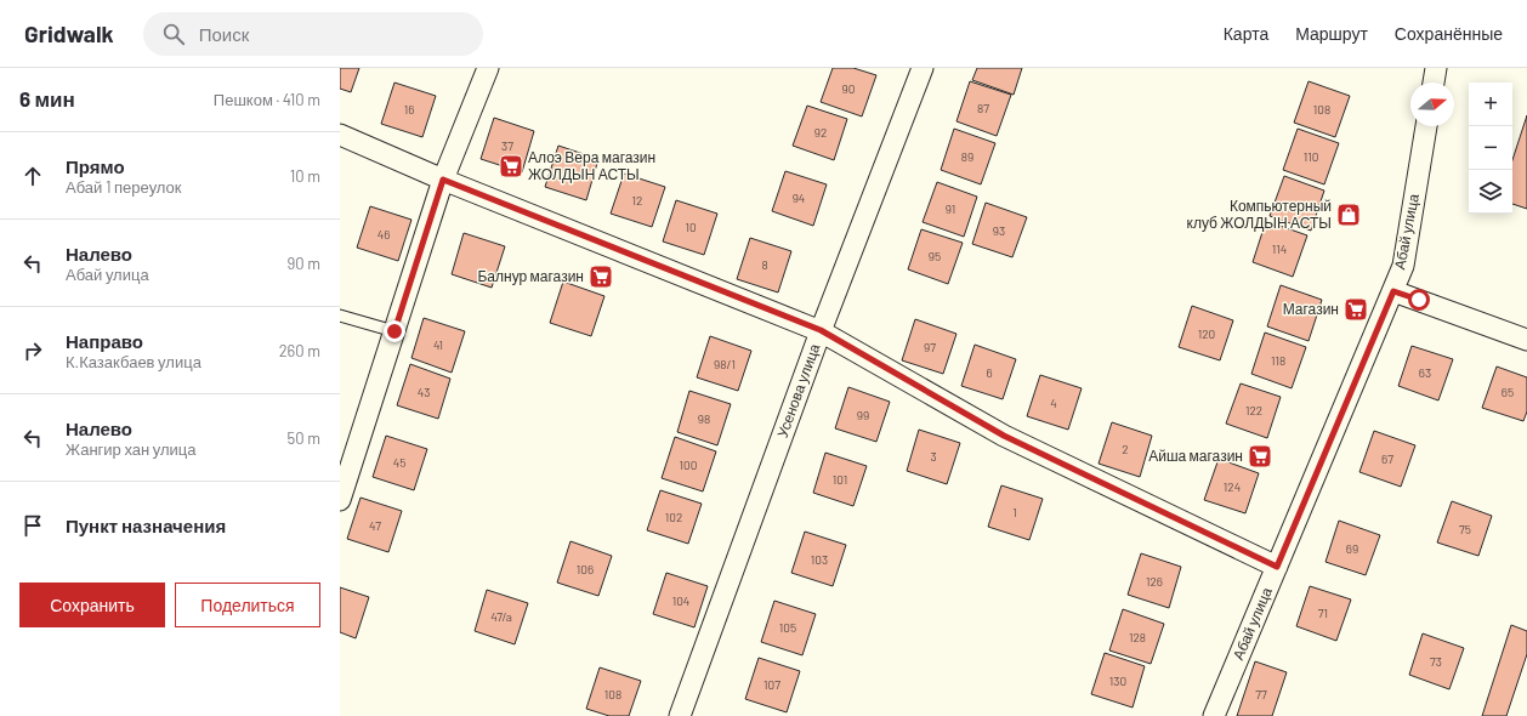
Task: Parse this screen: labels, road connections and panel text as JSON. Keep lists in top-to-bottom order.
{
  "streets": {
    "street": ["Абай улица", "Усенова улица"]
  },
  "places": {
    "supermarket": [
      "Алоэ Вера магазин ЖОЛДЫН АСТЫ",
      "Балнур магазин",
      "Магазин",
      "Айша магазин"
    ],
    "shop": ["Компьютерный клуб ЖОЛДЫН АСТЫ"]
  },
  "house_numbers": [
    "90",
    "87",
    "16",
    "108",
    "92",
    "37",
    "89",
    "110",
    "94",
    "12",
    "91",
    "10",
    "93",
    "46",
    "114",
    "95",
    "8",
    "120",
    "41",
    "97",
    "118",
    "98/1",
    "6",
    "63",
    "43",
    "65",
    "4",
    "122",
    "99",
    "98",
    "2",
    "3",
    "67",
    "45",
    "100",
    "101",
    "124",
    "1",
    "102",
    "47",
    "75",
    "69",
    "103",
    "106",
    "126",
    "104",
    "71",
    "47/a",
    "105",
    "128",
    "73",
    "130",
    "107",
    "108",
    "77"
  ],
  "north": "right",
  "page": {
    "header": "Gridwalk",
    "search": "Поиск",
    "nav": ["Карта", "Маршрут", "Сохранённые"],
    "heading": ["6 мин", "Пешком · 410 m"],
    "map_buttons": ["+", "−"],
    "list": [
      ["Прямо", "Абай 1 переулок", "10 m"],
      ["Налево", "Абай улица", "90 m"],
      ["Направо", "К.Казакбаев улица", "260 m"],
      ["Налево", "Жангир хан улица", "50 m"],
      "Пункт назначения"
    ],
    "buttons": ["Сохранить", "Поделиться"]
  }
}
